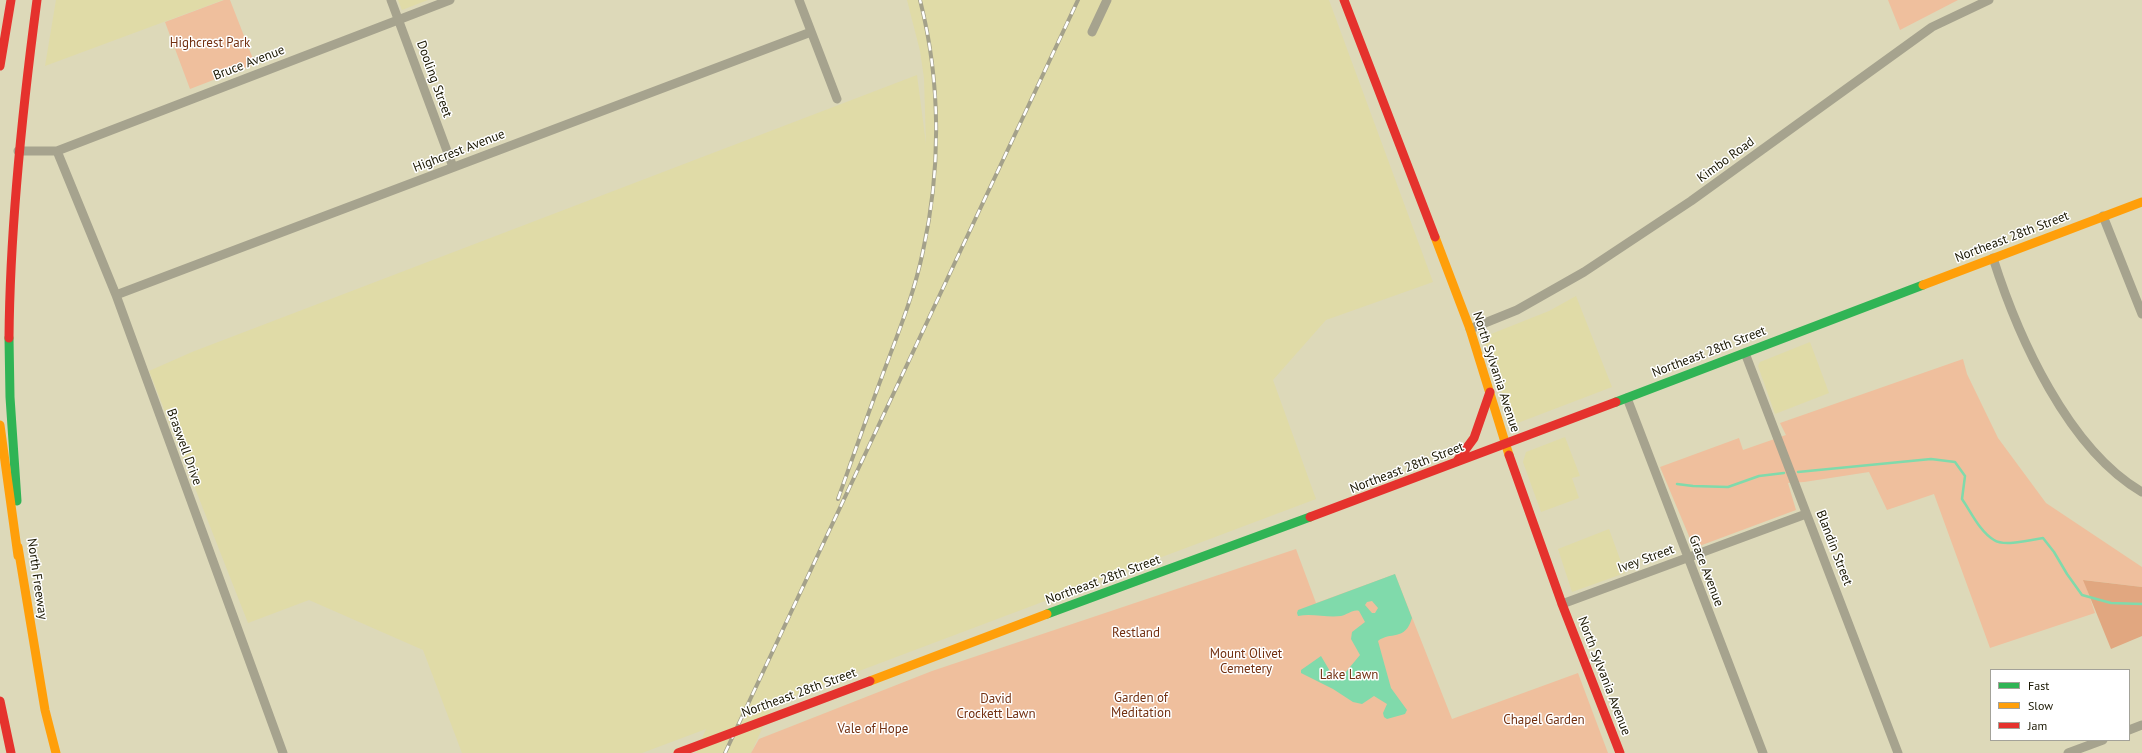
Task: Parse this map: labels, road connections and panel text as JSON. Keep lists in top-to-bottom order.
{
  "streets": {
    "main road": ["Northeast 28th Street", "North Sylvania Avenue", "North Freeway"],
    "street": [
      "Bruce Avenue",
      "Dooling Street",
      "Highcrest Avenue",
      "Kimbo Road",
      "Braswell Drive",
      "Blandin Street",
      "Ivey Street",
      "Grace Avenue"
    ]
  },
  "crossings": [
    ["Bruce Avenue", "Dooling Street"],
    ["Bruce Avenue", "Braswell Drive"],
    ["Dooling Street", "Highcrest Avenue"],
    ["Highcrest Avenue", "Braswell Drive"],
    ["Kimbo Road", "North Sylvania Avenue"],
    ["Northeast 28th Street", "North Sylvania Avenue"],
    ["Northeast 28th Street", "Blandin Street"],
    ["Northeast 28th Street", "Grace Avenue"],
    ["North Sylvania Avenue", "Ivey Street"],
    ["Blandin Street", "Ivey Street"],
    ["Ivey Street", "Grace Avenue"]
  ],
  "parks": [
    "Highcrest Park",
    "Restland",
    "Mount Olivet Cemetery",
    "Lake Lawn",
    "Garden of Meditation",
    "David Crockett Lawn",
    "Chapel Garden",
    "Vale of Hope"
  ],
  "legend": ["Fast", "Slow", "Jam"]
}
